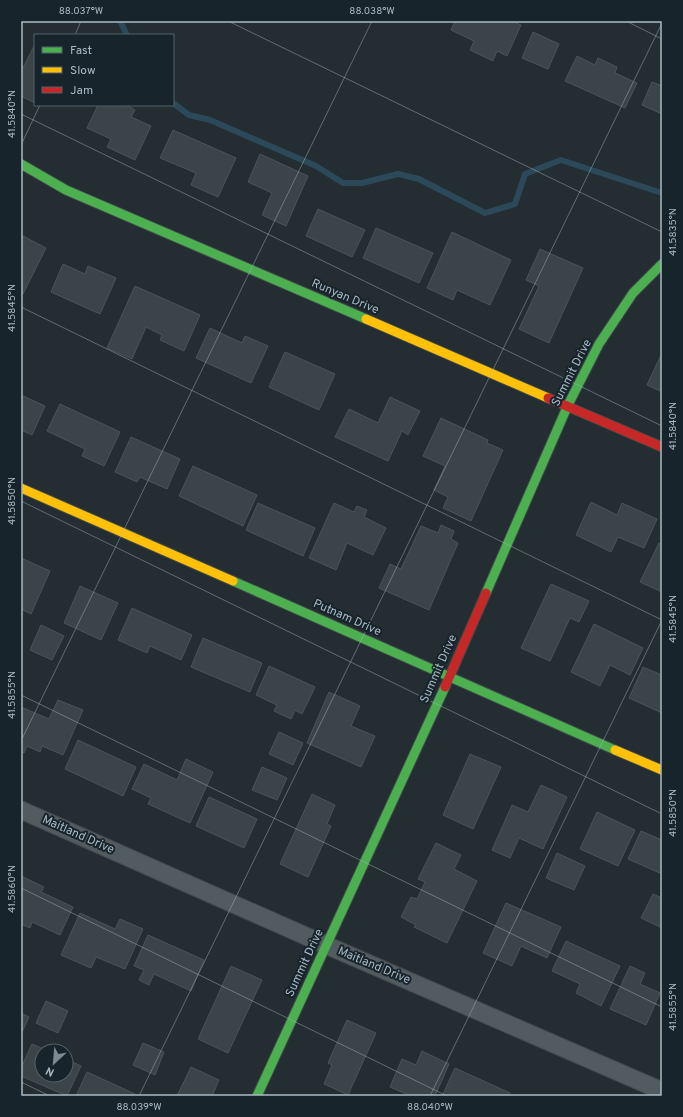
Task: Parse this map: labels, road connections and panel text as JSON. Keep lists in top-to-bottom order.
{
  "streets": {
    "street": [
      "Runyan Drive",
      "Summit Drive",
      "Putnam Drive",
      "Maitland Drive"
    ]
  },
  "crossings": [
    ["Runyan Drive", "Summit Drive"],
    ["Summit Drive", "Putnam Drive"],
    ["Summit Drive", "Maitland Drive"]
  ],
  "legend": ["Fast", "Slow", "Jam"],
  "north": "bottom left",
  "coordinates": [
    "88.037°W",
    "88.038°W",
    "41.5840°N",
    "41.5835°N",
    "41.5845°N",
    "41.5850°N",
    "41.5855°N",
    "41.5860°N",
    "88.039°W",
    "88.040°W"
  ]
}
